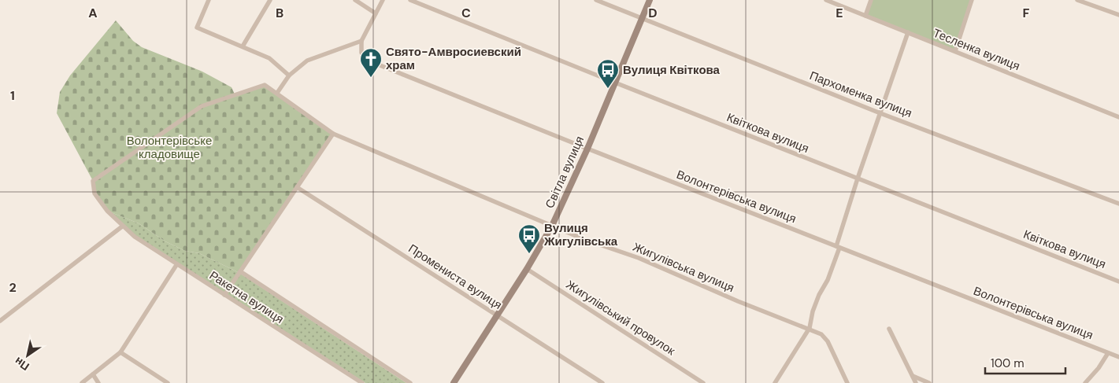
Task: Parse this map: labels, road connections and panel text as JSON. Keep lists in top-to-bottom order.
{
  "streets": {
    "street": [
      "Тесленка вулиця",
      "Пархоменка вулиця",
      "Квіткова вулиця",
      "Світла вулиця",
      "Волонтерівська вулиця",
      "Жигулівська вулиця",
      "Промениста вулиця",
      "Ракетна вулиця",
      "Жигулівський провулок"
    ]
  },
  "crossings": [
    ["Пархоменка вулиця", "Світла вулиця"],
    ["Квіткова вулиця", "Світла вулиця"],
    ["Світла вулиця", "Волонтерівська вулиця"],
    ["Світла вулиця", "Жигулівська вулиця"],
    ["Світла вулиця", "Промениста вулиця"],
    ["Світла вулиця", "Жигулівський провулок"],
    ["Жигулівська вулиця", "Ракетна вулиця"]
  ],
  "parks": ["Волонтерівське кладовище"],
  "places": {
    "church": ["Свято-Амвросиевский храм"],
    "bus stop": ["Вулиця Квіткова", "Вулиця Жигулівська"]
  },
  "scale_bar": "100 m",
  "north": "bottom left",
  "grid": {
    "columns": [
      "A",
      "B",
      "C",
      "D",
      "E",
      "F"
    ],
    "rows": ["1", "2"]
  }
}
